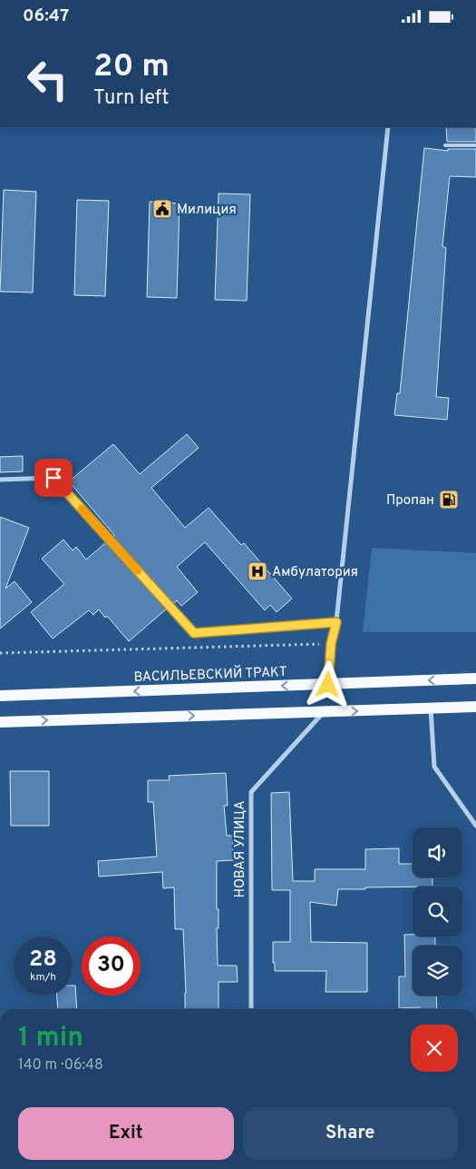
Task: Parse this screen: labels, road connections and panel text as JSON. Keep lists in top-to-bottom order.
{
  "streets": {
    "main road": ["ВАСИЛЬЕВСКИЙ ТРАКТ"],
    "street": ["НОВАЯ УЛИЦА"]
  },
  "places": {
    "public building": ["Милиция"],
    "fuel station": ["Пропан"],
    "hospital": ["Амбулатория"]
  },
  "page": {
    "status": "06:47",
    "turn": ["20 m", "Turn left"],
    "speed": "28 km/h",
    "limit": "30",
    "heading": ["1 min", "140 m · 06:48"],
    "buttons": ["Exit", "Share"]
  }
}
